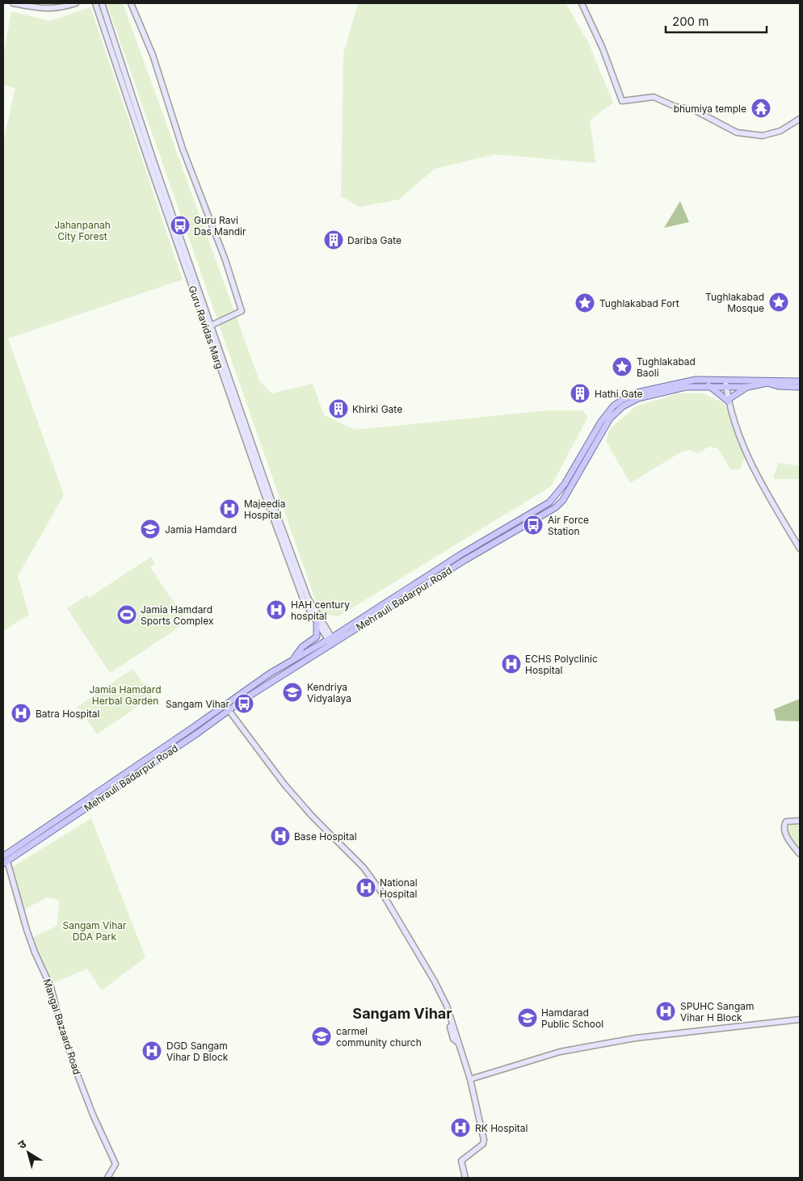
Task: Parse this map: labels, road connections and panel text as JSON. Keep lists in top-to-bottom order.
{
  "streets": {
    "main road": ["Mehrauli Badarpur Road"],
    "street": ["Guru Ravidas Marg", "Mangal Bazaard Road"]
  },
  "crossings": [
    ["Guru Ravidas Marg", "Mehrauli Badarpur Road"],
    ["Mehrauli Badarpur Road", "Mangal Bazaard Road"]
  ],
  "districts": ["Sangam Vihar"],
  "parks": ["Jahanpanah City Forest", "Jamia Hamdard Herbal Garden", "Sangam Vihar DDA Park"],
  "places": {
    "temple": ["bhumiya temple"],
    "bus stop": ["Guru Ravi Das Mandir", "Air Force Station", "Sangam Vihar"],
    "building": ["Dariba Gate", "Hathi Gate", "Khirki Gate"],
    "place": ["Tughlakabad Mosque", "Tughlakabad Fort", "Tughlakabad Baoli"],
    "hospital": [
      "Majeedia Hospital",
      "HAH century hospital",
      "ECHS Polyclinic Hospital",
      "Batra Hospital",
      "Base Hospital",
      "National Hospital",
      "SPUHC Sangam Vihar H Block",
      "DGD Sangam Vihar D Block",
      "RK Hospital"
    ],
    "school or university": [
      "Jamia Hamdard",
      "Kendriya Vidyalaya",
      "Hamdarad Public School",
      "carmel community church"
    ],
    "sports": ["Jamia Hamdard Sports Complex"]
  },
  "scale_bar": "200 m",
  "north": "top left"
}
